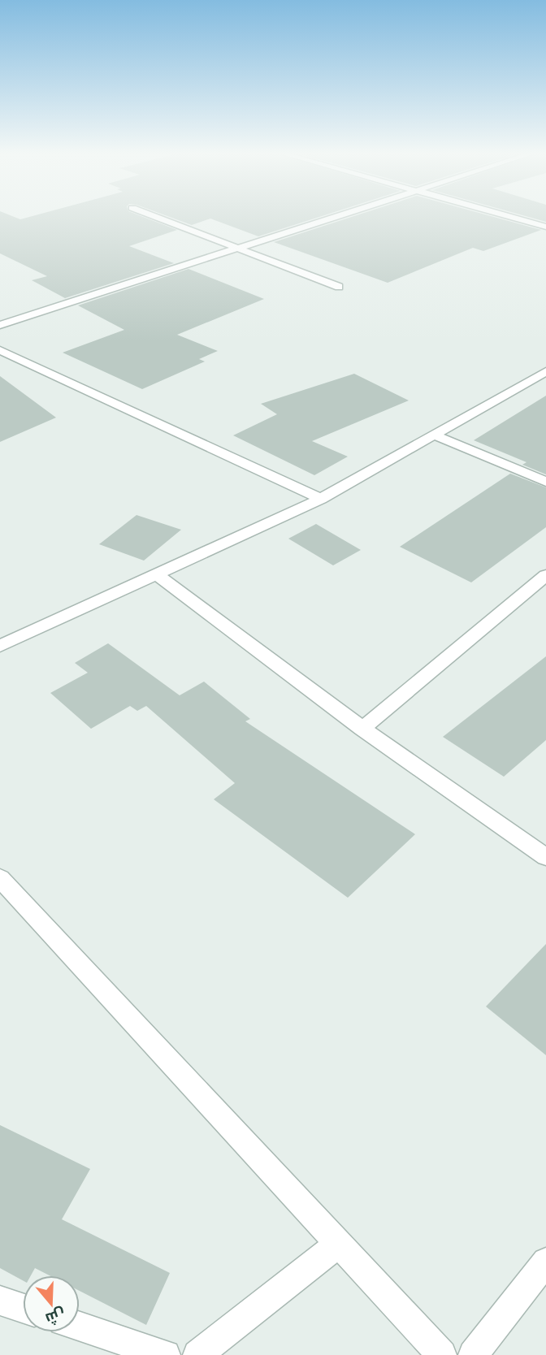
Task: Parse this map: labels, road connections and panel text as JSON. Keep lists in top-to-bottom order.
{
  "north": "bottom"
}
